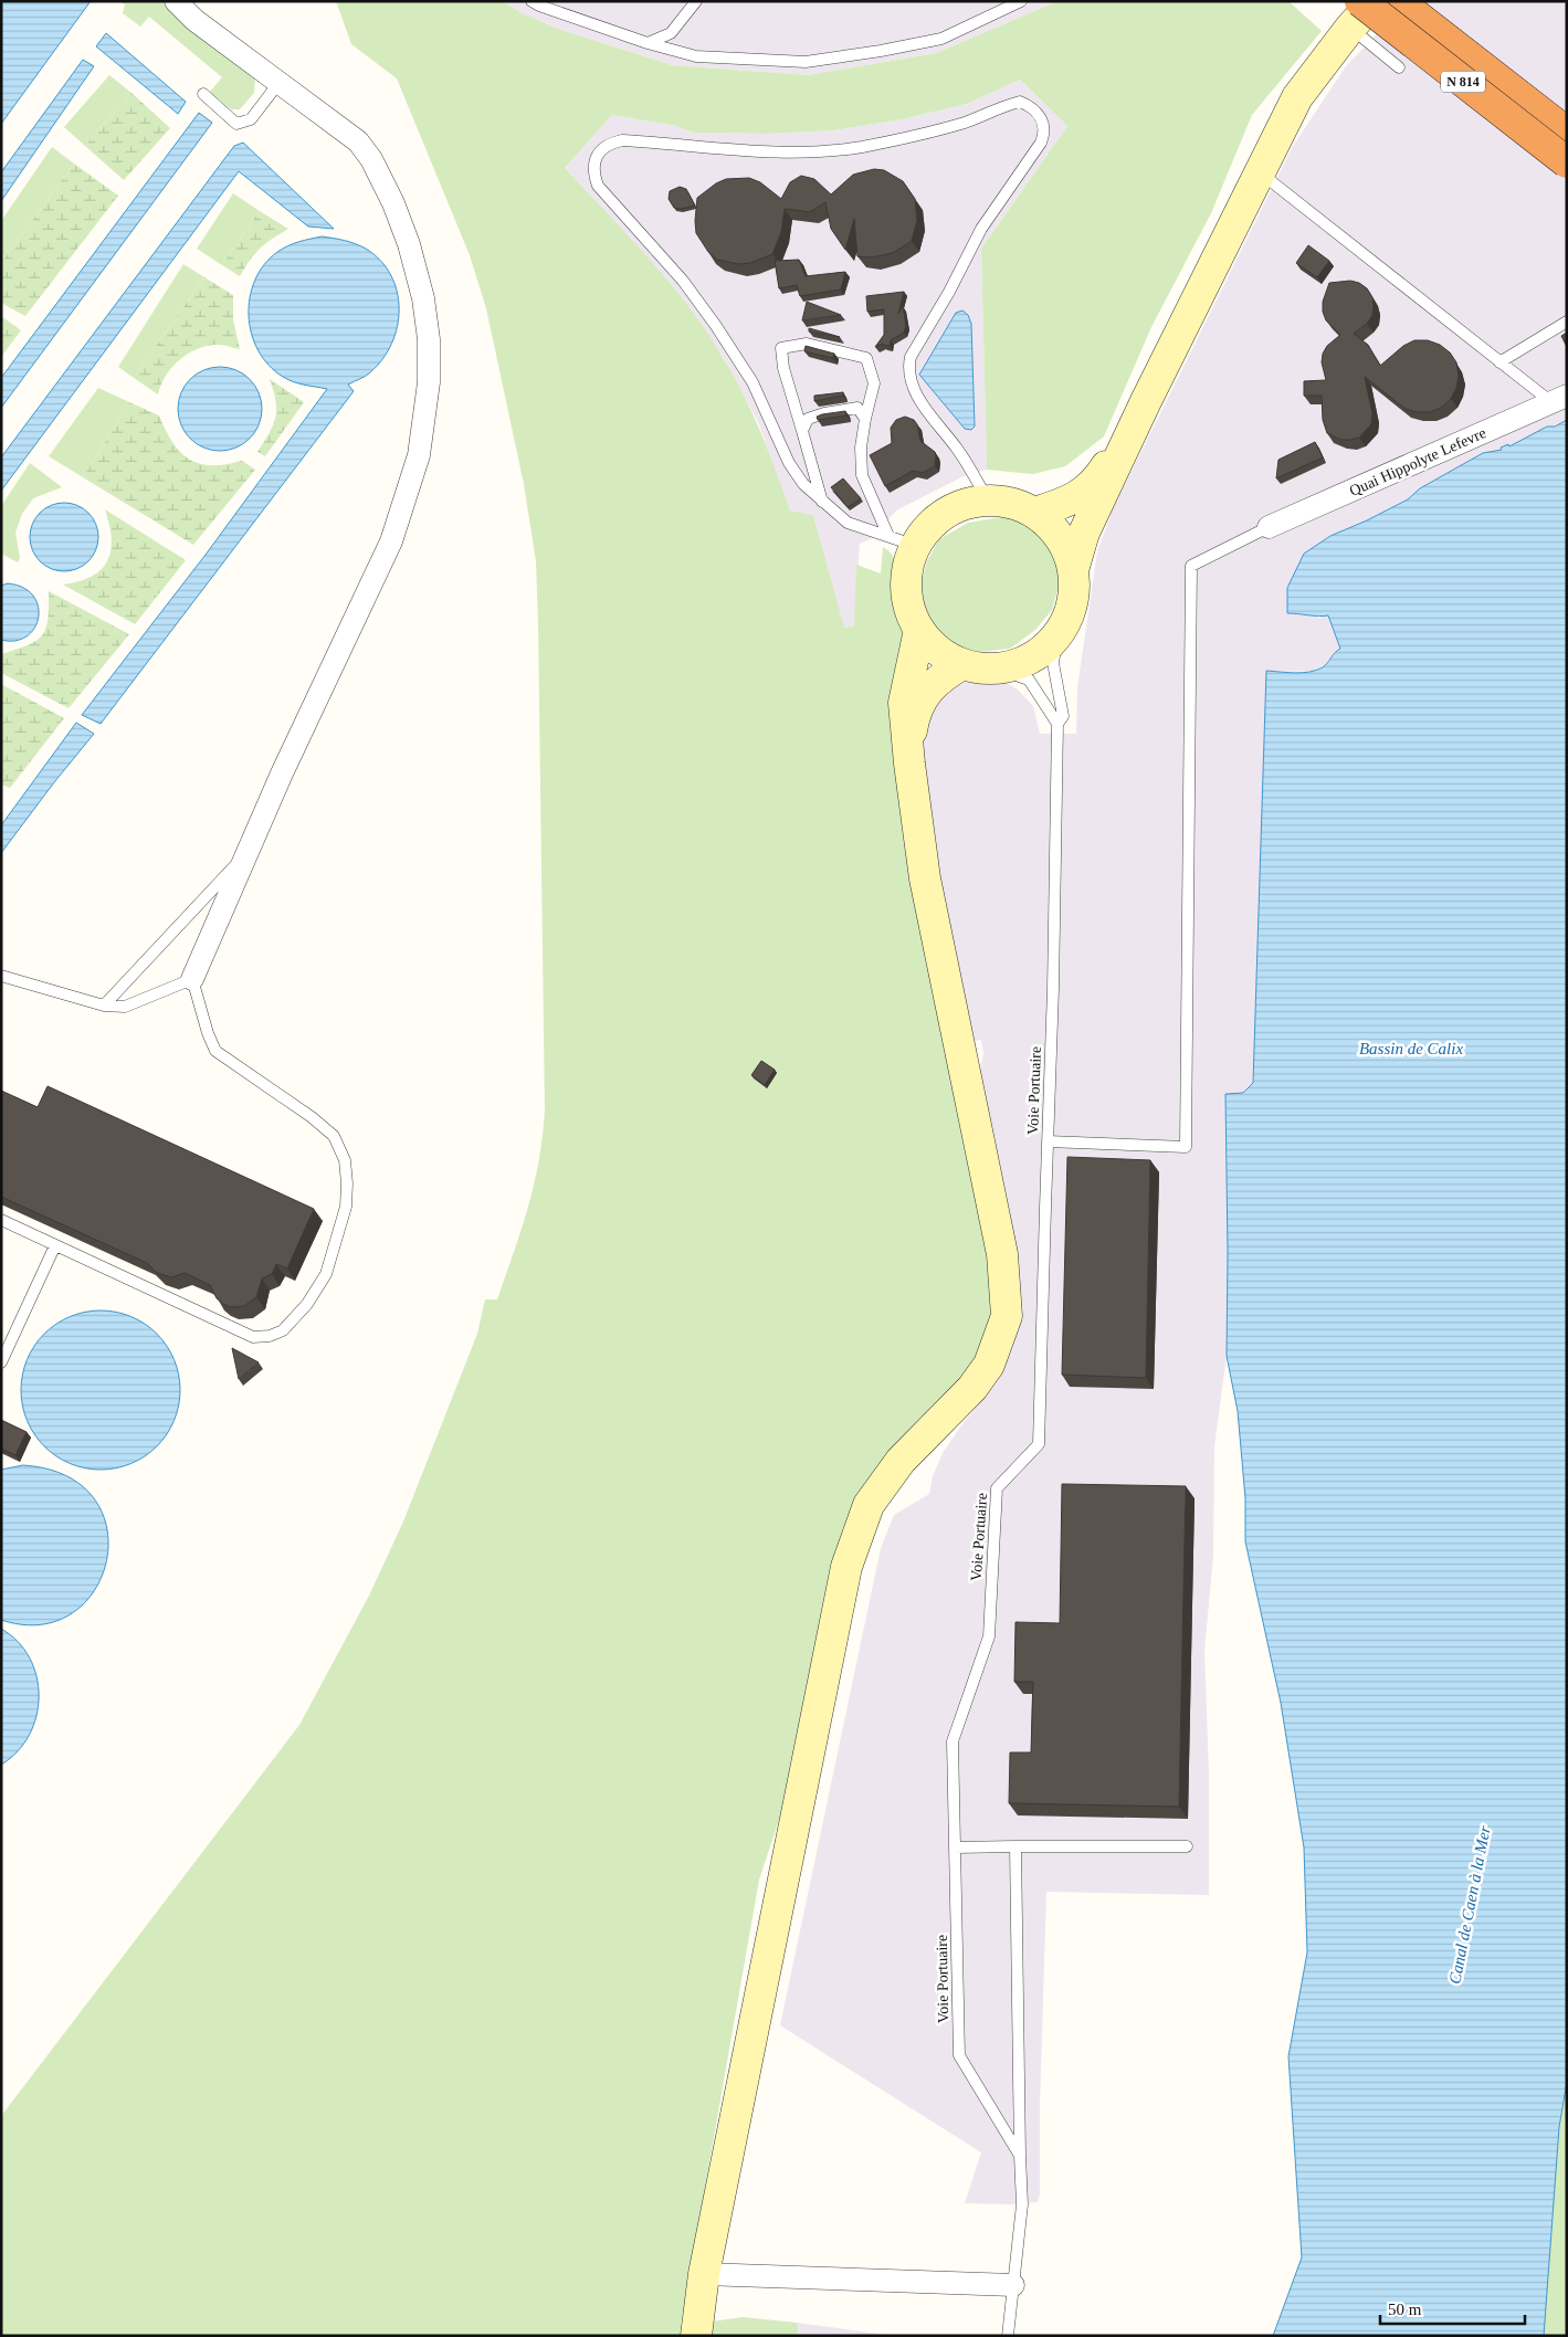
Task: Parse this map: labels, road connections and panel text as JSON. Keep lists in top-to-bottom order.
{
  "streets": {
    "highway": ["N 814"],
    "street": ["Quai Hippolyte Lefevre"],
    "lane": ["Voie Portuaire"]
  },
  "water": ["Bassin de Calix", "Canal de Caen à la Mer"],
  "scale_bar": "50 m"
}
